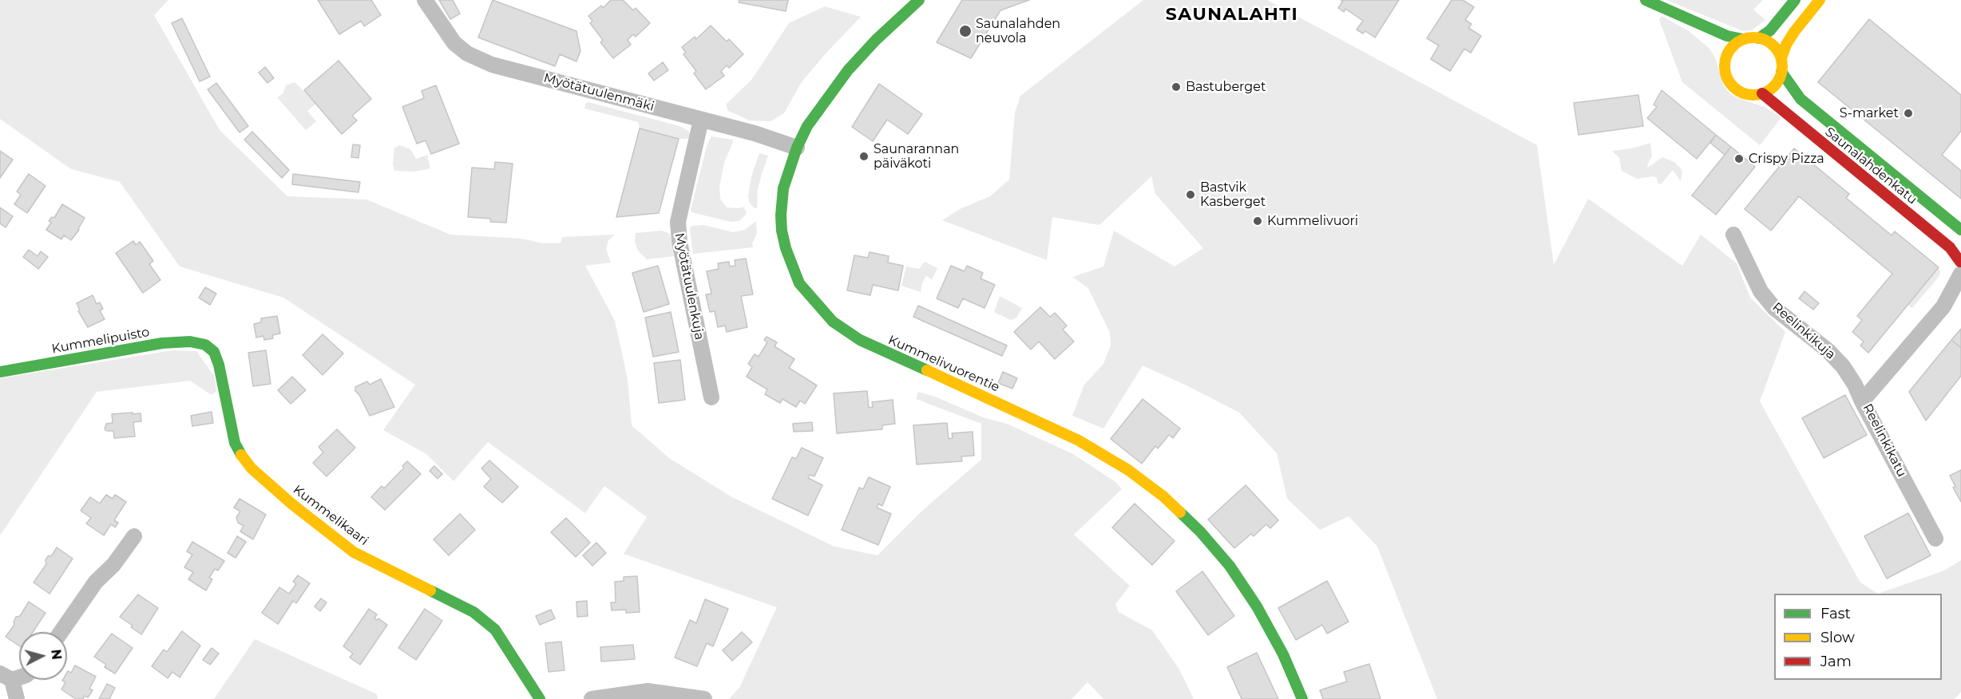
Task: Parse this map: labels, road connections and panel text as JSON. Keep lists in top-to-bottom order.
{
  "streets": {
    "street": [
      "Myötätuulenmäki",
      "Saunalahdenkatu",
      "Myötätuulenkuja",
      "Reelinkikuja",
      "Kummelipuisto",
      "Kummelivuorentie",
      "Reelinkikatu",
      "Kummelikaari"
    ]
  },
  "crossings": [
    ["Myötätuulenmäki", "Myötätuulenkuja"],
    ["Myötätuulenmäki", "Kummelivuorentie"],
    ["Saunalahdenkatu", "Reelinkikatu"],
    ["Reelinkikuja", "Reelinkikatu"],
    ["Kummelipuisto", "Kummelikaari"]
  ],
  "districts": ["SAUNALAHTI"],
  "places": [
    "Saunalahden neuvola",
    "Bastuberget",
    "S-market",
    "Saunarannan päiväkoti",
    "Crispy Pizza",
    "Bastvik Kasberget",
    "Kummelivuori"
  ],
  "legend": ["Fast", "Slow", "Jam"],
  "north": "right"
}
